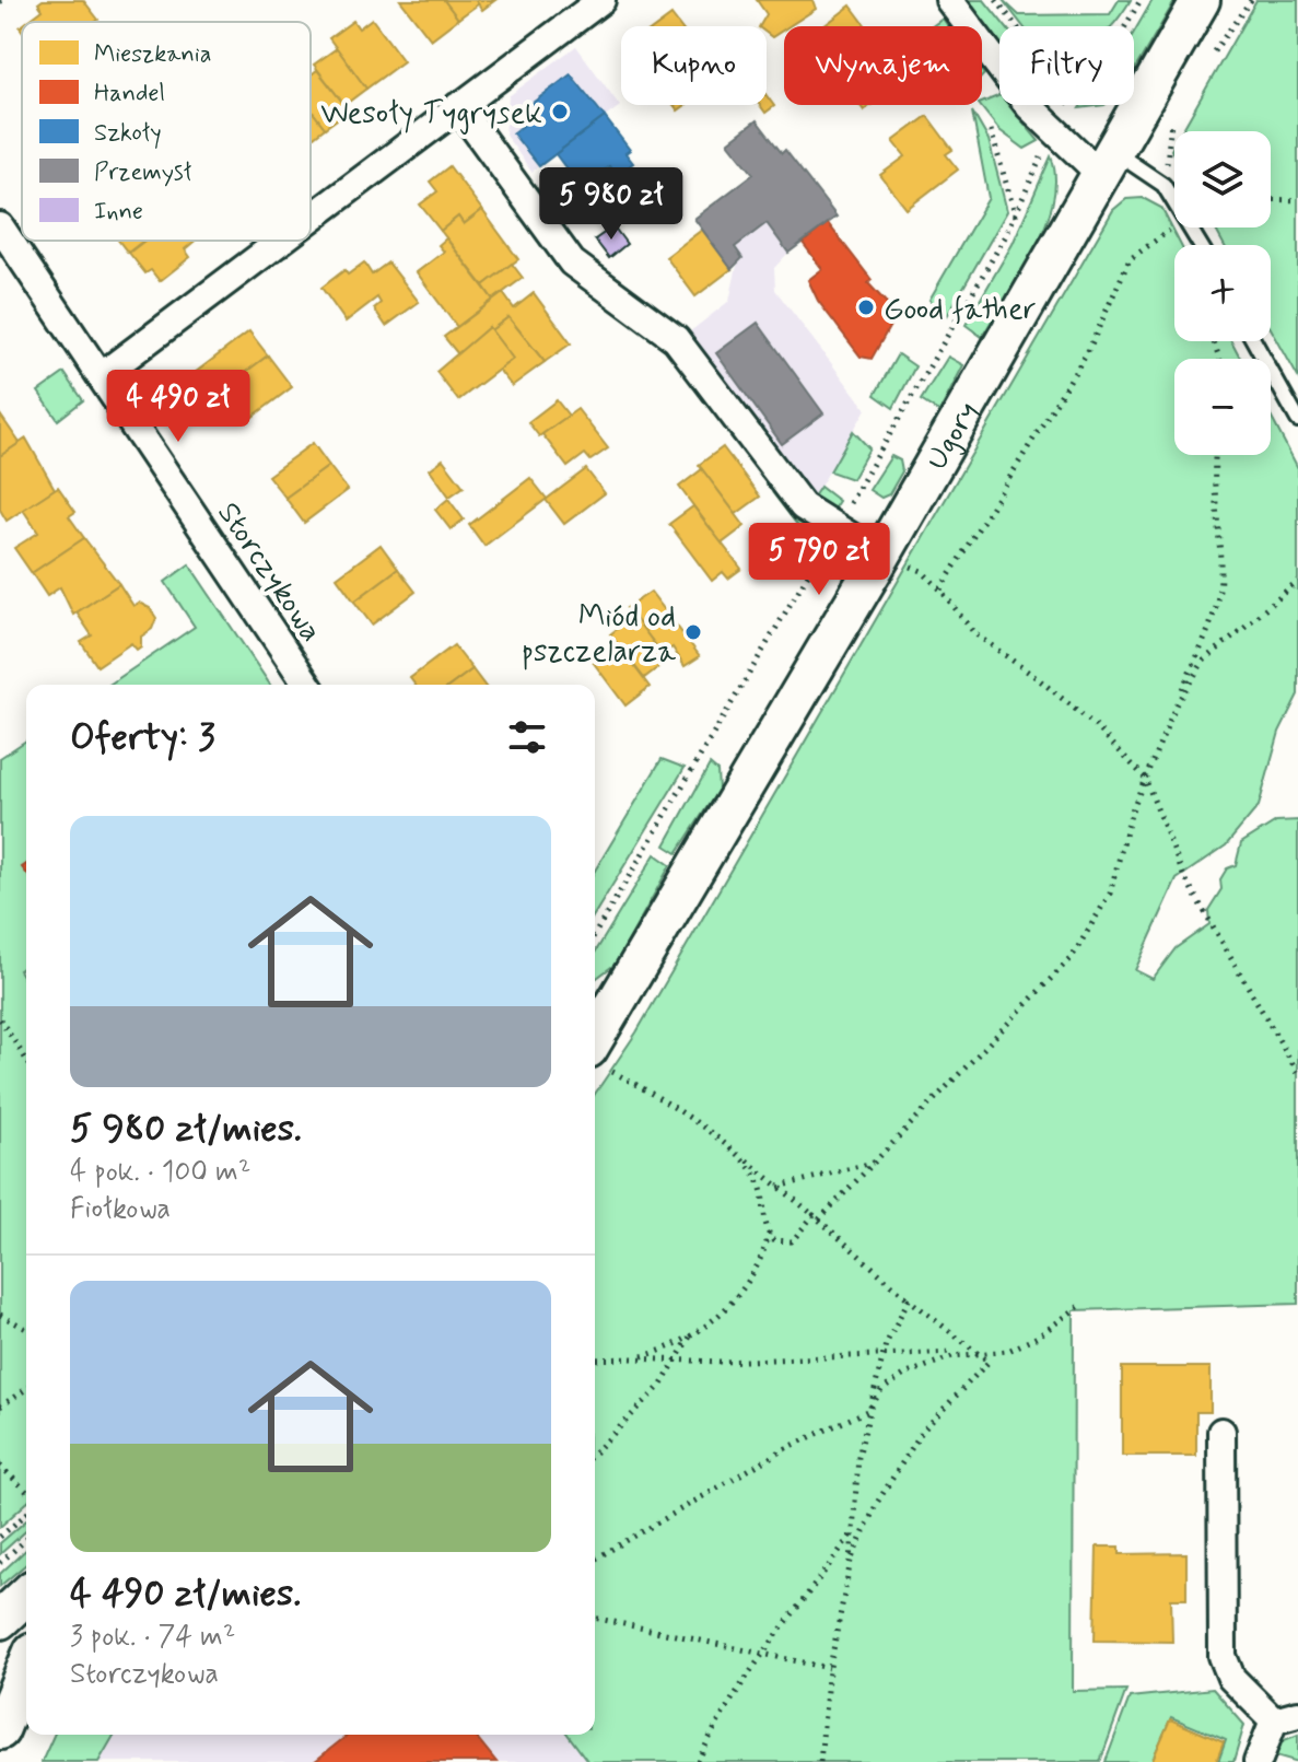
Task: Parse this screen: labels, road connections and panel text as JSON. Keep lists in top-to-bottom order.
{
  "streets": {
    "street": ["Ugory", "Storczykowa"]
  },
  "places": ["Wesoły Tygrysek", "Good father", "Miód od pszczelarza"],
  "legend": [
    "Mieszkania",
    "Handel",
    "Szkoły",
    "Przemysł",
    "Inne"
  ],
  "page": {
    "chip": ["Kupno", "Wynajem", "Filtry"],
    "map_buttons": ["+", "−"],
    "price": ["5 980 zł", "4 490 zł", "5 790 zł"],
    "heading": "Oferty: 3",
    "list": [
      {
        "name": "5 980 zł/mies.",
        "note": "4 pok. · 100 m² · Fiołkowa"
      },
      {
        "name": "4 490 zł/mies.",
        "note": "3 pok. · 74 m² · Storczykowa"
      }
    ]
  }
}
